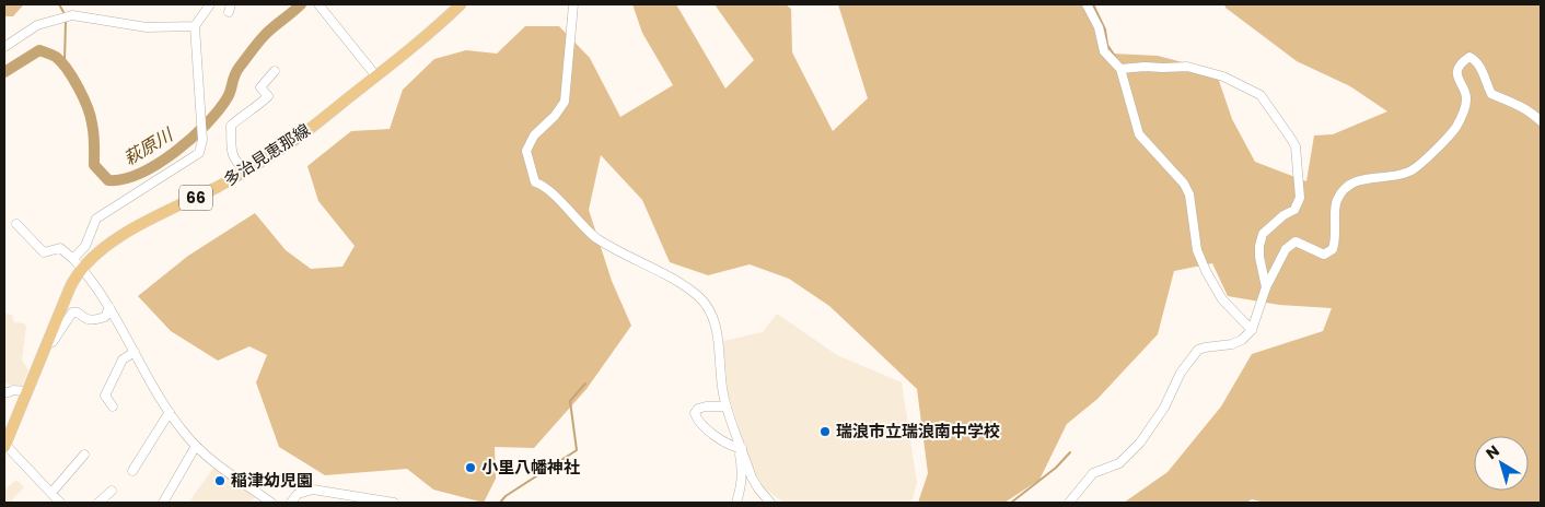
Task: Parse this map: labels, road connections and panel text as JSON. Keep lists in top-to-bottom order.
{
  "streets": {
    "main road": ["多治見恵那線", "66"]
  },
  "water": ["萩原川"],
  "places": ["瑞浪市立瑞浪南中学校", "小里八幡神社", "稲津幼児園"],
  "north": "top left"
}
